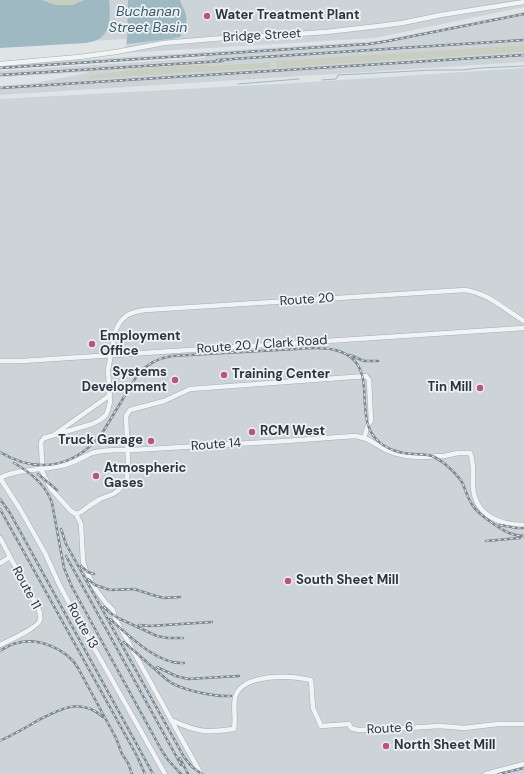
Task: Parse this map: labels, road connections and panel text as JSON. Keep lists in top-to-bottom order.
{
  "streets": {
    "street": [
      "Bridge Street",
      "Route 20",
      "Route 20 / Clark Road",
      "Route 14",
      "Route 11",
      "Route 13",
      "Route 6"
    ]
  },
  "crossings": [
    ["Route 20", "Route 20 / Clark Road"],
    ["Route 14", "Route 13"]
  ],
  "water": ["Buchanan Street Basin"],
  "places": [
    "Water Treatment Plant",
    "Employment Office",
    "Training Center",
    "Systems Development",
    "Tin Mill",
    "RCM West",
    "Truck Garage",
    "Atmospheric Gases",
    "South Sheet Mill",
    "North Sheet Mill"
  ]
}
